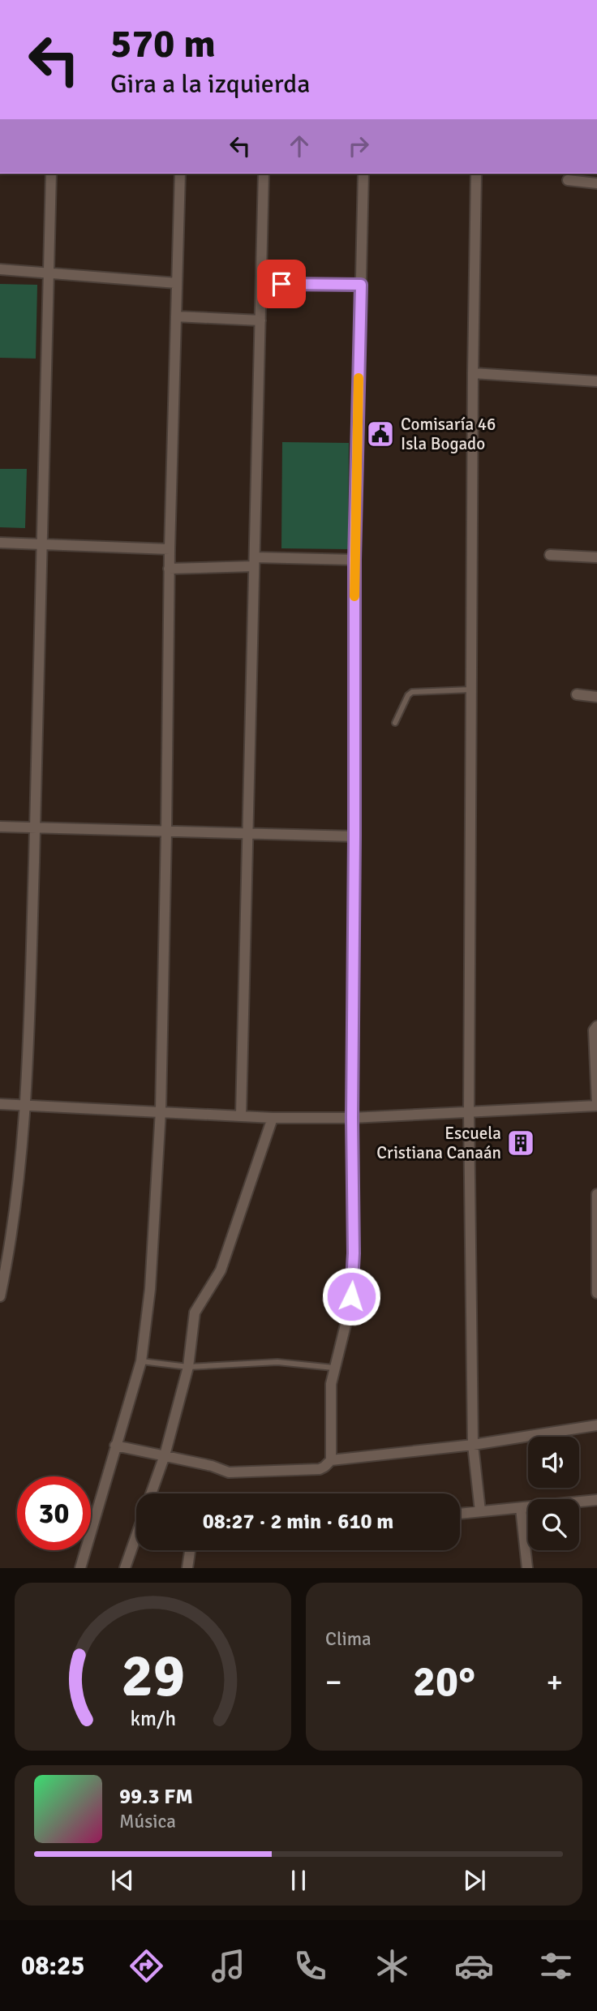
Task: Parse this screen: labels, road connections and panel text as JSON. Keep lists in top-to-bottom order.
{
  "places": {
    "public building": ["Comisaría 46 Isla Bogado"],
    "building": ["Escuela Cristiana Canaán"]
  },
  "page": {
    "turn": ["570 m", "Gira a la izquierda"],
    "limit": "30",
    "trip": "08:27 · 2 min · 610 m",
    "tile": "Clima",
    "heat": ["−", "20°", "+"],
    "song": ["99.3 FM", "Música"],
    "tabs": "08:25",
    "gauge": ["29", "km/h"]
  }
}
